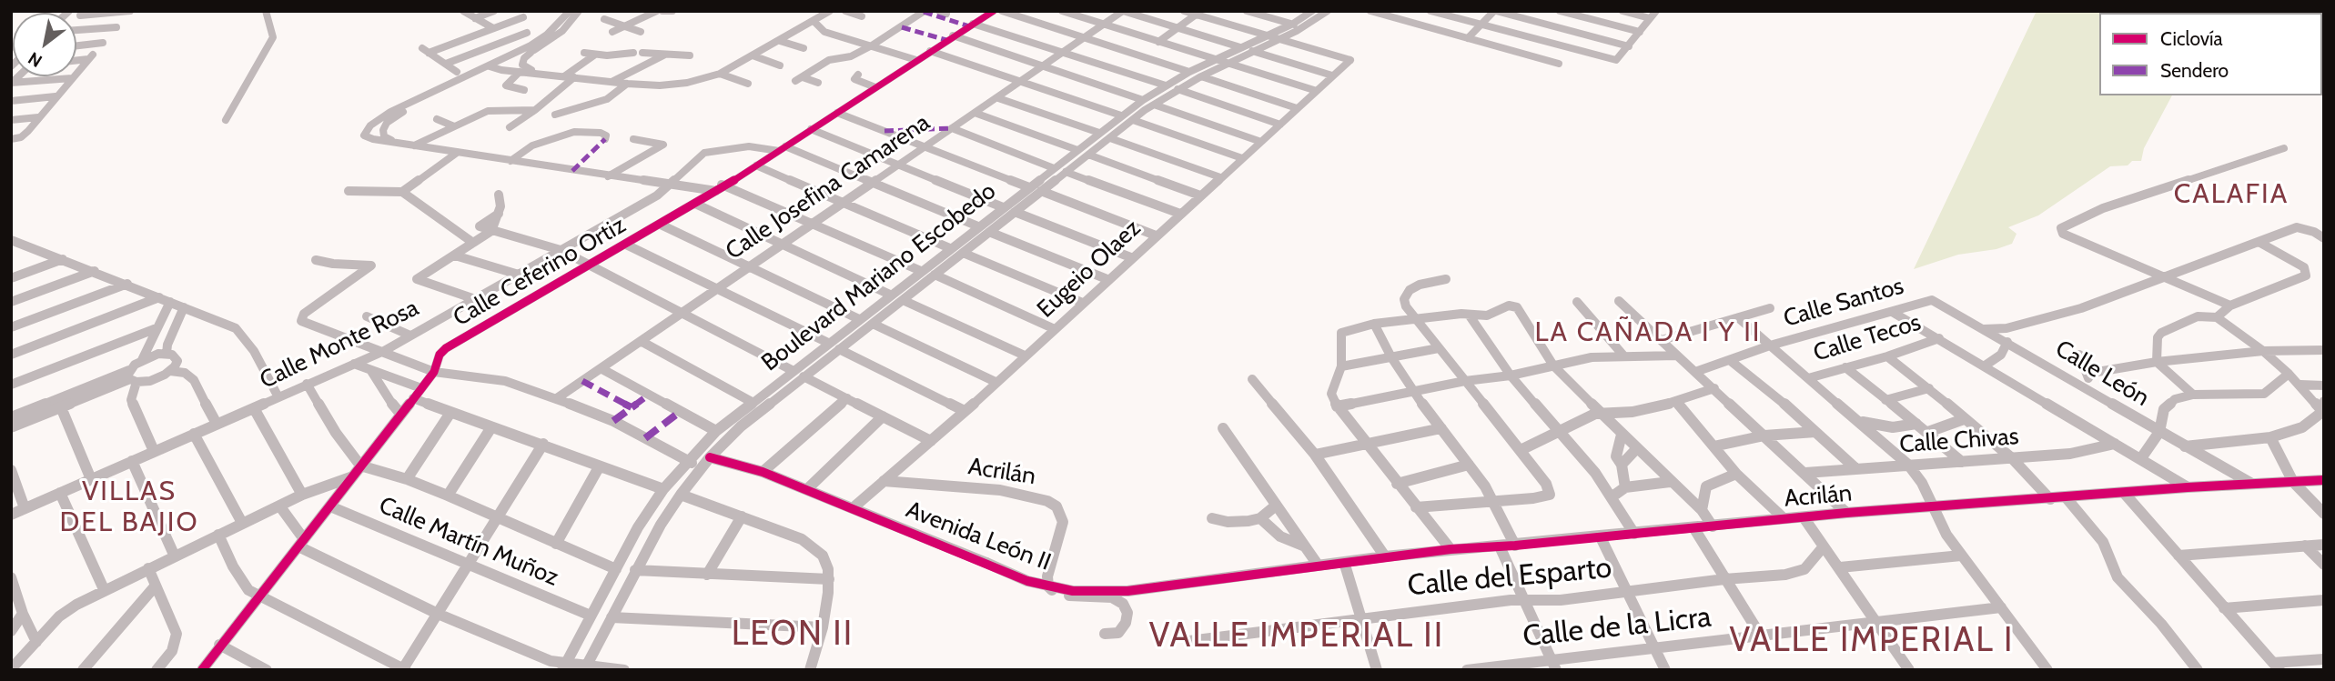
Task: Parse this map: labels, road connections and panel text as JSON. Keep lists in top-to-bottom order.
{
  "streets": {
    "street": [
      "Calle Josefina Camarena",
      "Eugeio Olaez",
      "Calle Ceferino Ortiz",
      "Boulevard Mariano Escobedo",
      "Calle Santos",
      "Calle Tecos",
      "Calle Monte Rosa",
      "Calle León",
      "Calle Chivas",
      "Acrilán",
      "Avenida León II",
      "Calle Martín Muñoz",
      "Calle del Esparto",
      "Calle de la Licra"
    ]
  },
  "crossings": [
    ["Calle Josefina Camarena", "Calle Monte Rosa"],
    ["Calle Josefina Camarena", "Avenida León II"],
    ["Eugeio Olaez", "Boulevard Mariano Escobedo"],
    ["Eugeio Olaez", "Acrilán"],
    ["Eugeio Olaez", "Avenida León II"],
    ["Calle Ceferino Ortiz", "Calle Monte Rosa"],
    ["Calle Ceferino Ortiz", "Avenida León II"],
    ["Calle Ceferino Ortiz", "Calle Martín Muñoz"],
    ["Boulevard Mariano Escobedo", "Calle Monte Rosa"],
    ["Boulevard Mariano Escobedo", "Avenida León II"],
    ["Boulevard Mariano Escobedo", "Calle Martín Muñoz"],
    ["Calle Santos", "Calle León"],
    ["Calle Monte Rosa", "Avenida León II"],
    ["Calle León", "Acrilán"],
    ["Acrilán", "Avenida León II"]
  ],
  "districts": [
    "CALAFIA",
    "LA CAÑADA I Y II",
    "VILLAS DEL BAJIO",
    "LEON II",
    "VALLE IMPERIAL II",
    "VALLE IMPERIAL I"
  ],
  "legend": ["Ciclovía", "Sendero"],
  "north": "bottom left"
}
